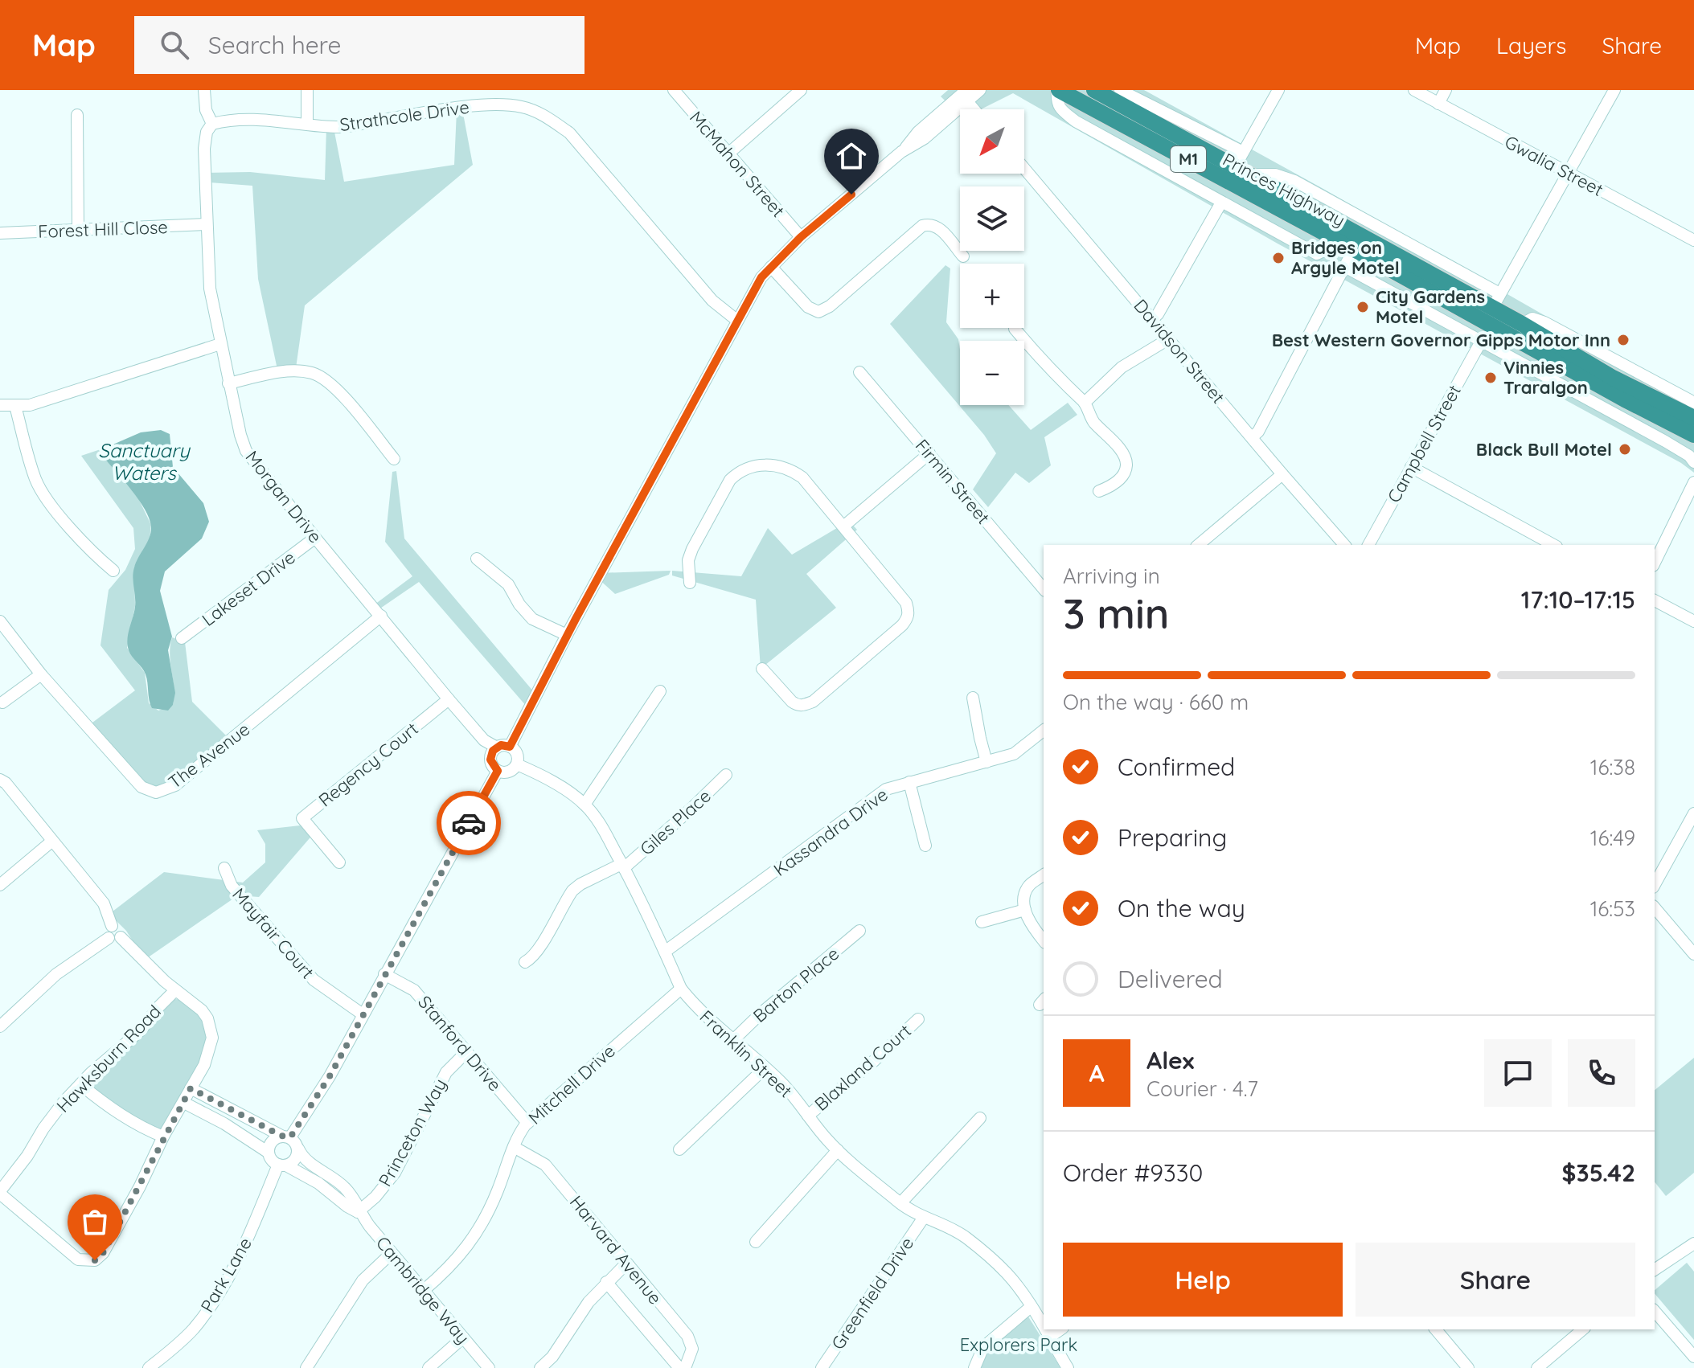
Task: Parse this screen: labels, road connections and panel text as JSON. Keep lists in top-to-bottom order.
{
  "streets": {
    "highway": ["M1", "Princes Highway"],
    "street": [
      "Strathcole Drive",
      "McMahon Street",
      "Gwalia Street",
      "Forest Hill Close",
      "Davidson Street",
      "Campbell Street",
      "Firmin Street",
      "Morgan Drive",
      "Lakeset Drive",
      "The Avenue",
      "Regency Court",
      "Giles Place",
      "Kassandra Drive",
      "Mayfair Court",
      "Barton Place",
      "Stanford Drive",
      "Franklin Street",
      "Hawksburn Road",
      "Blaxland Court",
      "Mitchell Drive",
      "Princeton Way",
      "Harvard Avenue",
      "Park Lane",
      "Cambridge Way",
      "Greenfield Drive"
    ]
  },
  "crossings": [
    ["Strathcole Drive", "Morgan Drive"],
    ["Forest Hill Close", "Morgan Drive"],
    ["Morgan Drive", "Lakeset Drive"],
    ["Morgan Drive", "The Avenue"],
    ["Morgan Drive", "Regency Court"],
    ["Morgan Drive", "Franklin Street"],
    ["Giles Place", "Franklin Street"],
    ["Kassandra Drive", "Franklin Street"],
    ["Barton Place", "Franklin Street"],
    ["Stanford Drive", "Mitchell Drive"],
    ["Stanford Drive", "Princeton Way"],
    ["Franklin Street", "Blaxland Court"],
    ["Franklin Street", "Mitchell Drive"],
    ["Franklin Street", "Greenfield Drive"],
    ["Mitchell Drive", "Harvard Avenue"],
    ["Mitchell Drive", "Cambridge Way"],
    ["Princeton Way", "Cambridge Way"],
    ["Park Lane", "Cambridge Way"]
  ],
  "water": ["Sanctuary Waters"],
  "parks": ["Explorers Park"],
  "places": [
    "Bridges on Argyle Motel",
    "City Gardens Motel",
    "Best Western Governor Gipps Motor Inn",
    "Vinnies Traralgon",
    "Black Bull Motel"
  ],
  "north": "bottom left",
  "page": {
    "header": "Map",
    "search": "Search here",
    "nav": ["Map", "Layers", "Share"],
    "map_buttons": ["+", "−"],
    "heading": ["3 min", "Arriving in", "17:10–17:15"],
    "panel": [
      "Alex",
      "Courier · 4.7",
      "Order #9330",
      "$35.42"
    ],
    "bar": "On the way · 660 m",
    "list": [
      ["Confirmed", "16:38"],
      ["Preparing", "16:49"],
      ["On the way", "16:53"],
      "Delivered"
    ],
    "round": "A",
    "buttons": ["Help", "Share"]
  }
}
